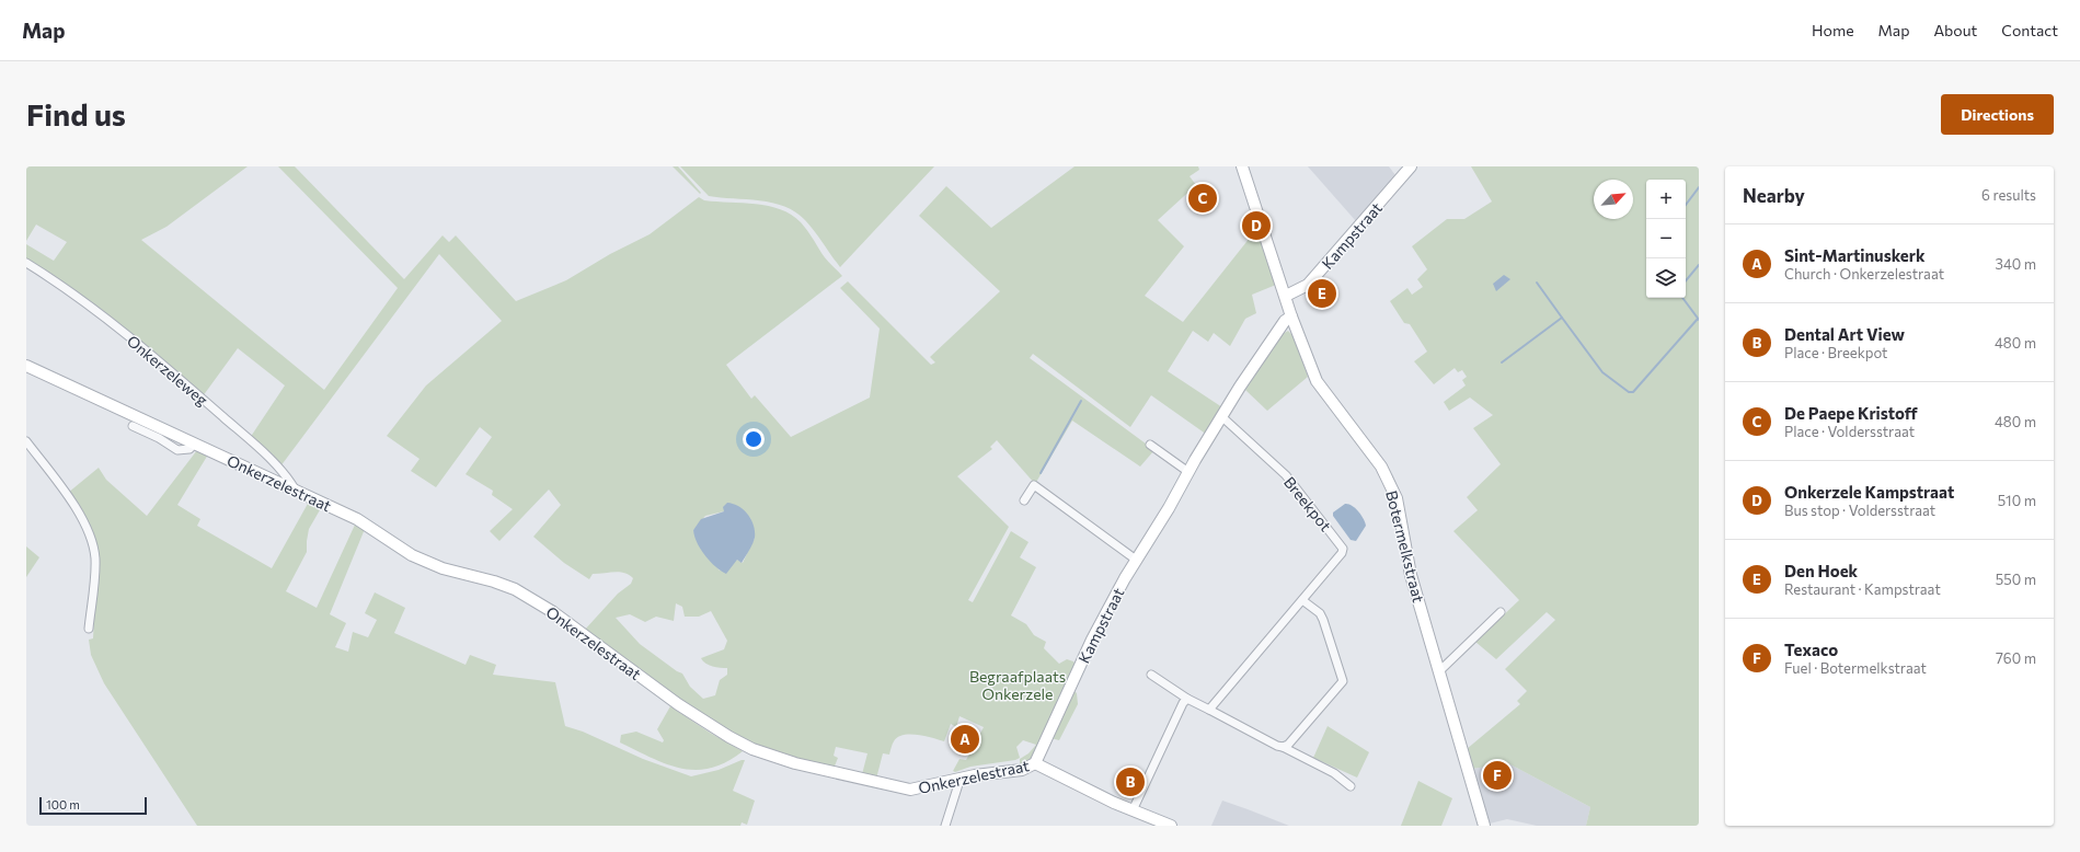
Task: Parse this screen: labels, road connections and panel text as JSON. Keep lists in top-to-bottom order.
{
  "streets": {
    "street": [
      "Kampstraat",
      "Onkerzeleweg",
      "Onkerzelestraat",
      "Breekpot",
      "Botermelkstraat"
    ]
  },
  "crossings": [
    ["Kampstraat", "Onkerzelestraat"],
    ["Kampstraat", "Breekpot"],
    ["Kampstraat", "Botermelkstraat"],
    ["Onkerzeleweg", "Onkerzelestraat"]
  ],
  "parks": ["Begraafplaats Onkerzele"],
  "scale_bar": "100 m",
  "north": "top right",
  "page": {
    "header": "Map",
    "nav": [
      "Home",
      "Map",
      "About",
      "Contact"
    ],
    "buttons": "Directions",
    "title": "Find us",
    "heading": ["Nearby", "6 results"],
    "map_buttons": ["+", "−"],
    "pins": [
      "C",
      "D",
      "E",
      "A",
      "F",
      "B"
    ],
    "list": [
      {
        "mark": "A",
        "name": "Sint-Martinuskerk",
        "note": "Church · Onkerzelestraat",
        "value": "340 m"
      },
      {
        "mark": "B",
        "name": "Dental Art View",
        "note": "Place · Breekpot",
        "value": "480 m"
      },
      {
        "mark": "C",
        "name": "De Paepe Kristoff",
        "note": "Place · Voldersstraat",
        "value": "480 m"
      },
      {
        "mark": "D",
        "name": "Onkerzele Kampstraat",
        "note": "Bus stop · Voldersstraat",
        "value": "510 m"
      },
      {
        "mark": "E",
        "name": "Den Hoek",
        "note": "Restaurant · Kampstraat",
        "value": "550 m"
      },
      {
        "mark": "F",
        "name": "Texaco",
        "note": "Fuel · Botermelkstraat",
        "value": "760 m"
      }
    ],
    "scale": "100 m"
  }
}
